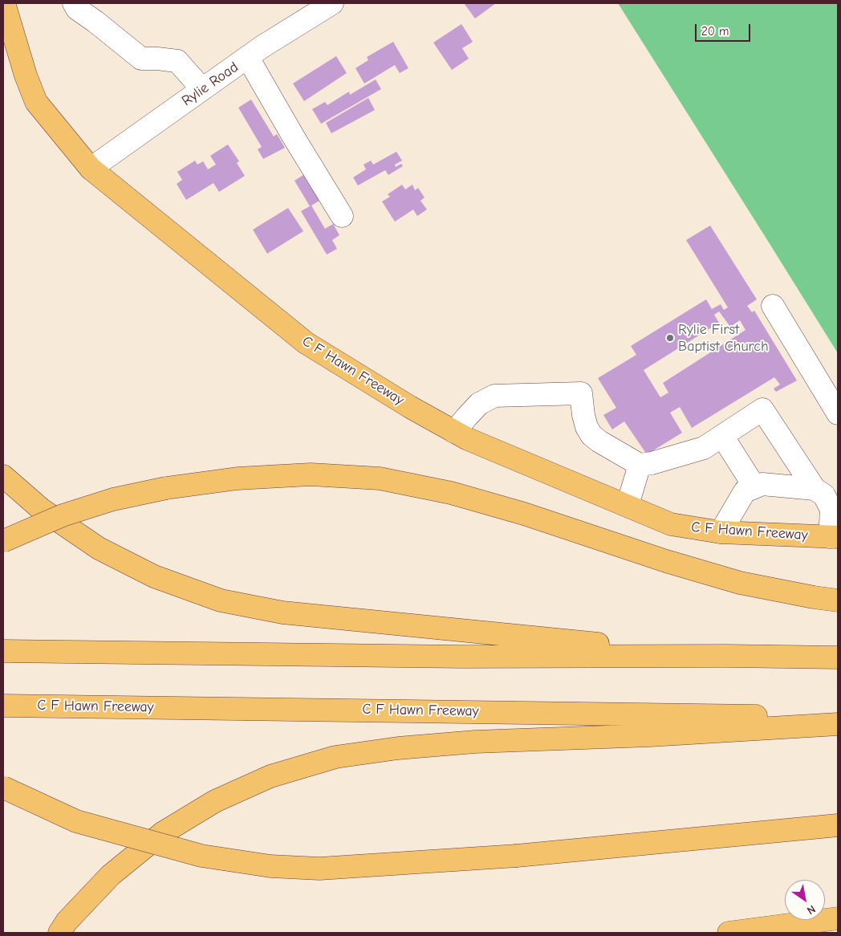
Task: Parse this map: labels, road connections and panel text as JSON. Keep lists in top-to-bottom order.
{
  "streets": {
    "main road": ["C F Hawn Freeway"],
    "street": ["Rylie Road"]
  },
  "crossings": [
    ["Rylie Road", "C F Hawn Freeway"]
  ],
  "places": ["Rylie First Baptist Church"],
  "scale_bar": "20 m",
  "north": "bottom right"
}
